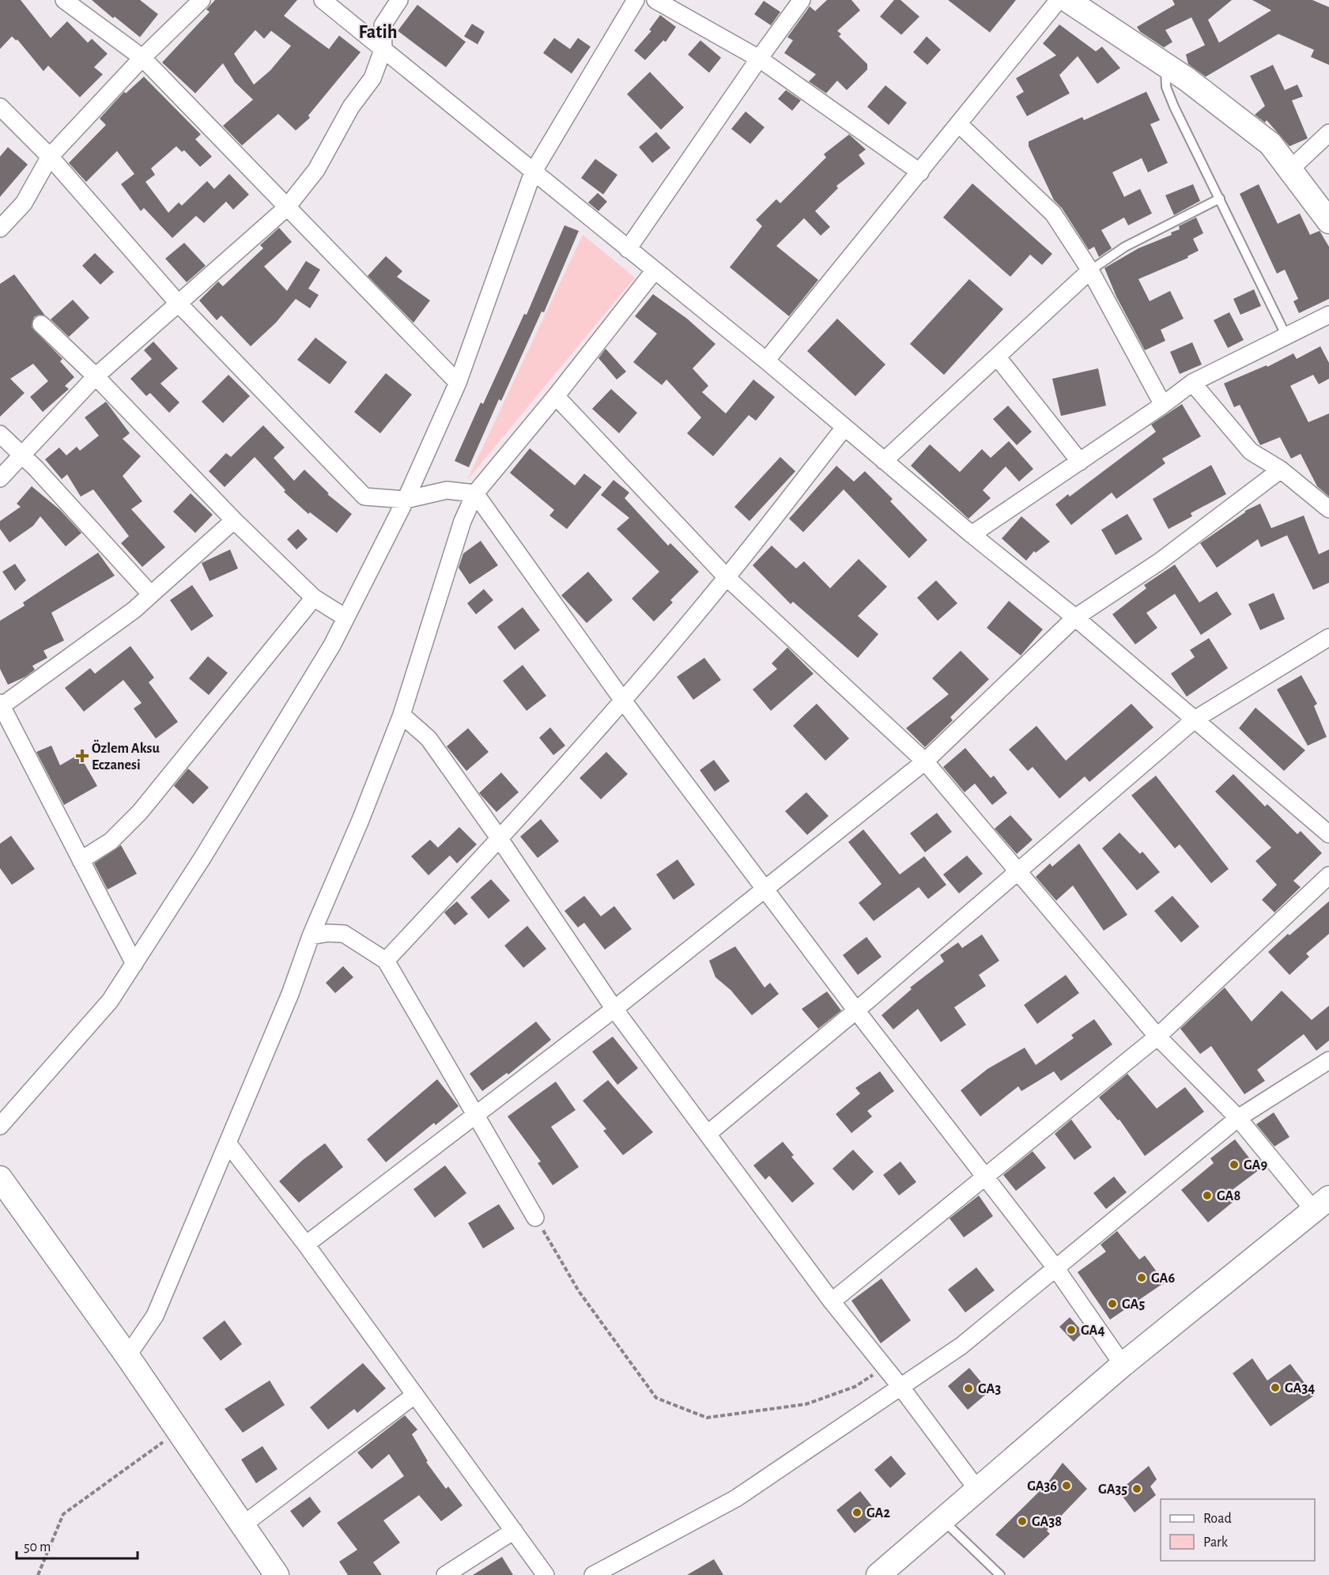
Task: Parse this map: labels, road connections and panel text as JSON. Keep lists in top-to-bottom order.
{
  "districts": ["Fatih"],
  "places": {
    "health": ["Özlem Aksu Eczanesi"],
    "other": [
      "GA9",
      "GA8",
      "GA6",
      "GA5",
      "GA4",
      "GA34",
      "GA3",
      "GA36",
      "GA35",
      "GA2",
      "GA38"
    ]
  },
  "legend": ["Road", "Park"],
  "scale_bar": "50 m"
}
